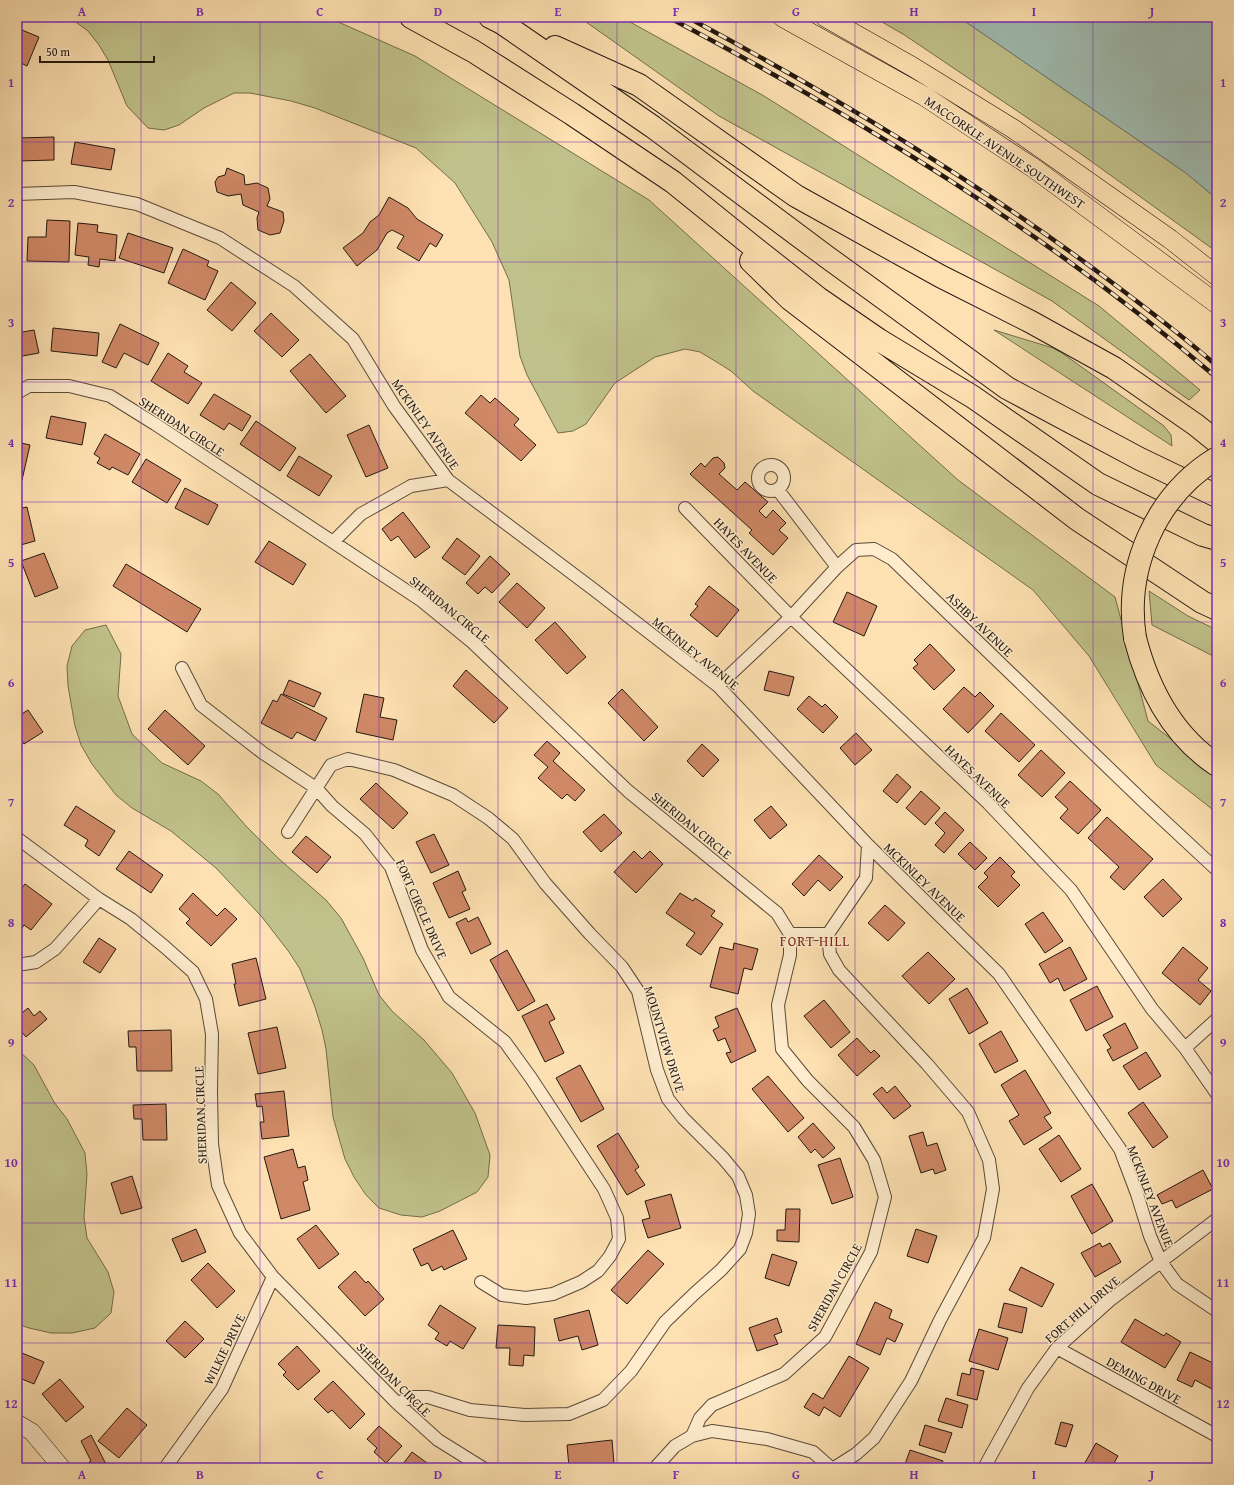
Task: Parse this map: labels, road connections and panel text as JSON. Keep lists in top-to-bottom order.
{
  "streets": {
    "main road": ["MACCORKLE AVENUE SOUTHWEST"],
    "street": [
      "MCKINLEY AVENUE",
      "SHERIDAN CIRCLE",
      "HAYES AVENUE",
      "ASHBY AVENUE",
      "FORT CIRCLE DRIVE",
      "MOUNTVIEW DRIVE",
      "FORT HILL DRIVE",
      "WILKIE DRIVE",
      "DEMING DRIVE"
    ]
  },
  "crossings": [
    ["MCKINLEY AVENUE", "ASHBY AVENUE"],
    ["MCKINLEY AVENUE", "FORT HILL DRIVE"],
    ["SHERIDAN CIRCLE", "MOUNTVIEW DRIVE"],
    ["SHERIDAN CIRCLE", "WILKIE DRIVE"],
    ["HAYES AVENUE", "ASHBY AVENUE"],
    ["FORT CIRCLE DRIVE", "MOUNTVIEW DRIVE"],
    ["FORT HILL DRIVE", "DEMING DRIVE"]
  ],
  "districts": ["FORT HILL"],
  "scale_bar": "50 m",
  "grid": {
    "columns": [
      "A",
      "B",
      "C",
      "D",
      "E",
      "F",
      "G",
      "H",
      "I",
      "J"
    ],
    "rows": [
      "1",
      "2",
      "3",
      "4",
      "5",
      "6",
      "7",
      "8",
      "9",
      "10",
      "11",
      "12"
    ]
  }
}
